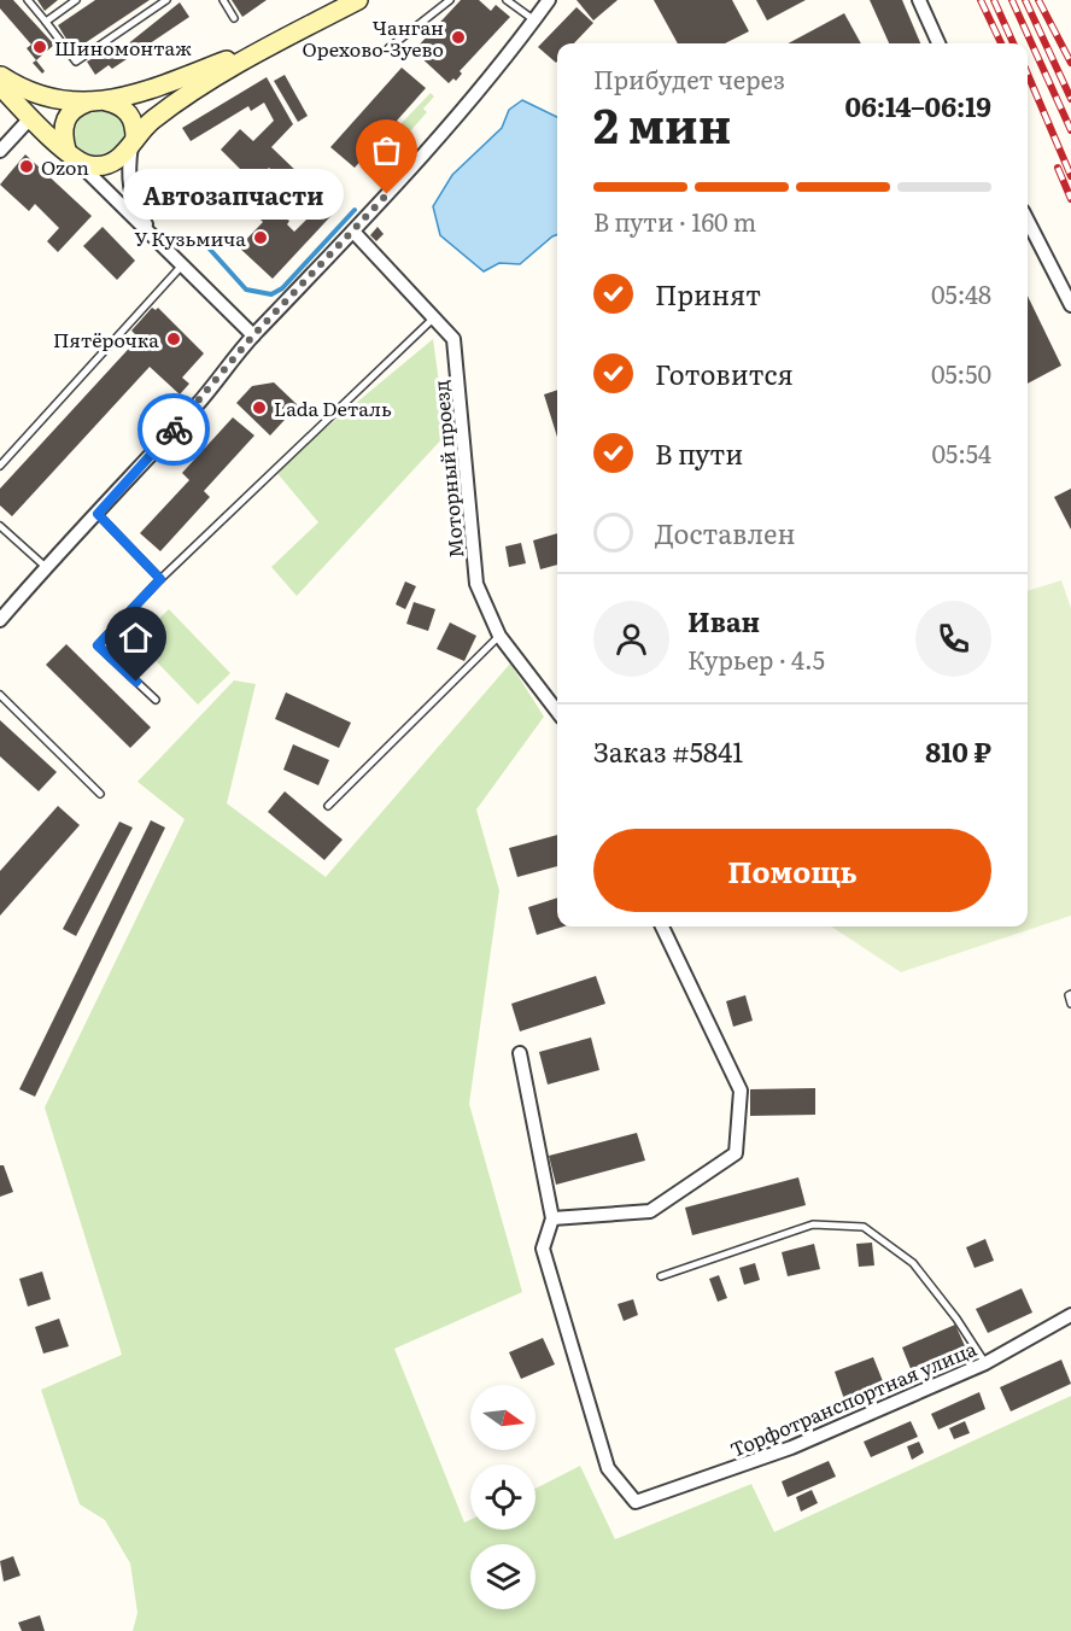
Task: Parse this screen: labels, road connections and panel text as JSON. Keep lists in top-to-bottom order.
{
  "streets": {
    "street": ["Моторный проезд", "Торфотранспортная улица"]
  },
  "places": [
    "Чанган Орехово-Зуево",
    "Шиномонтаж",
    "Ozon",
    "Автозапчасти",
    "У Кузьмича",
    "Пятёрочка",
    "Lada Dеталь"
  ],
  "north": "right",
  "page": {
    "heading": ["2 мин", "Прибудет через", "06:14–06:19"],
    "panel": [
      "Иван",
      "Курьер · 4.5",
      "Заказ #5841",
      "810 ₽"
    ],
    "bar": "В пути · 160 m",
    "bubble": "Автозапчасти",
    "list": [
      ["Принят", "05:48"],
      ["Готовится", "05:50"],
      ["В пути", "05:54"],
      "Доставлен"
    ],
    "buttons": "Помощь"
  }
}
